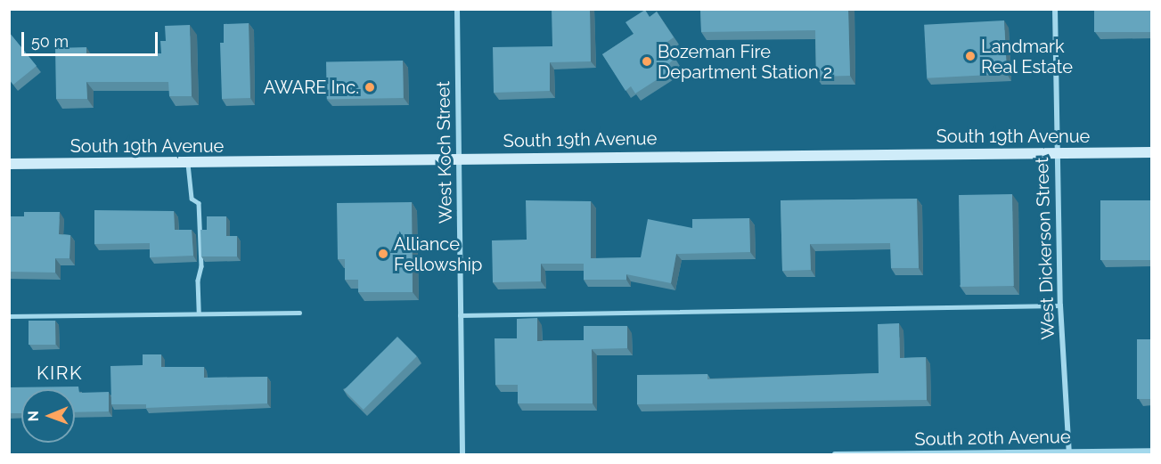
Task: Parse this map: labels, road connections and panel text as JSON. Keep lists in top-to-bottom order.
{
  "streets": {
    "main road": ["South 19th Avenue"],
    "street": ["West Koch Street", "West Dickerson Street", "South 20th Avenue"]
  },
  "crossings": [
    ["South 19th Avenue", "West Koch Street"],
    ["South 19th Avenue", "West Dickerson Street"],
    ["West Dickerson Street", "South 20th Avenue"]
  ],
  "districts": ["KIRK"],
  "places": [
    "Landmark Real Estate",
    "Bozeman Fire Department Station 2",
    "AWARE Inc.",
    "Alliance Fellowship"
  ],
  "scale_bar": "50 m",
  "north": "left"
}
